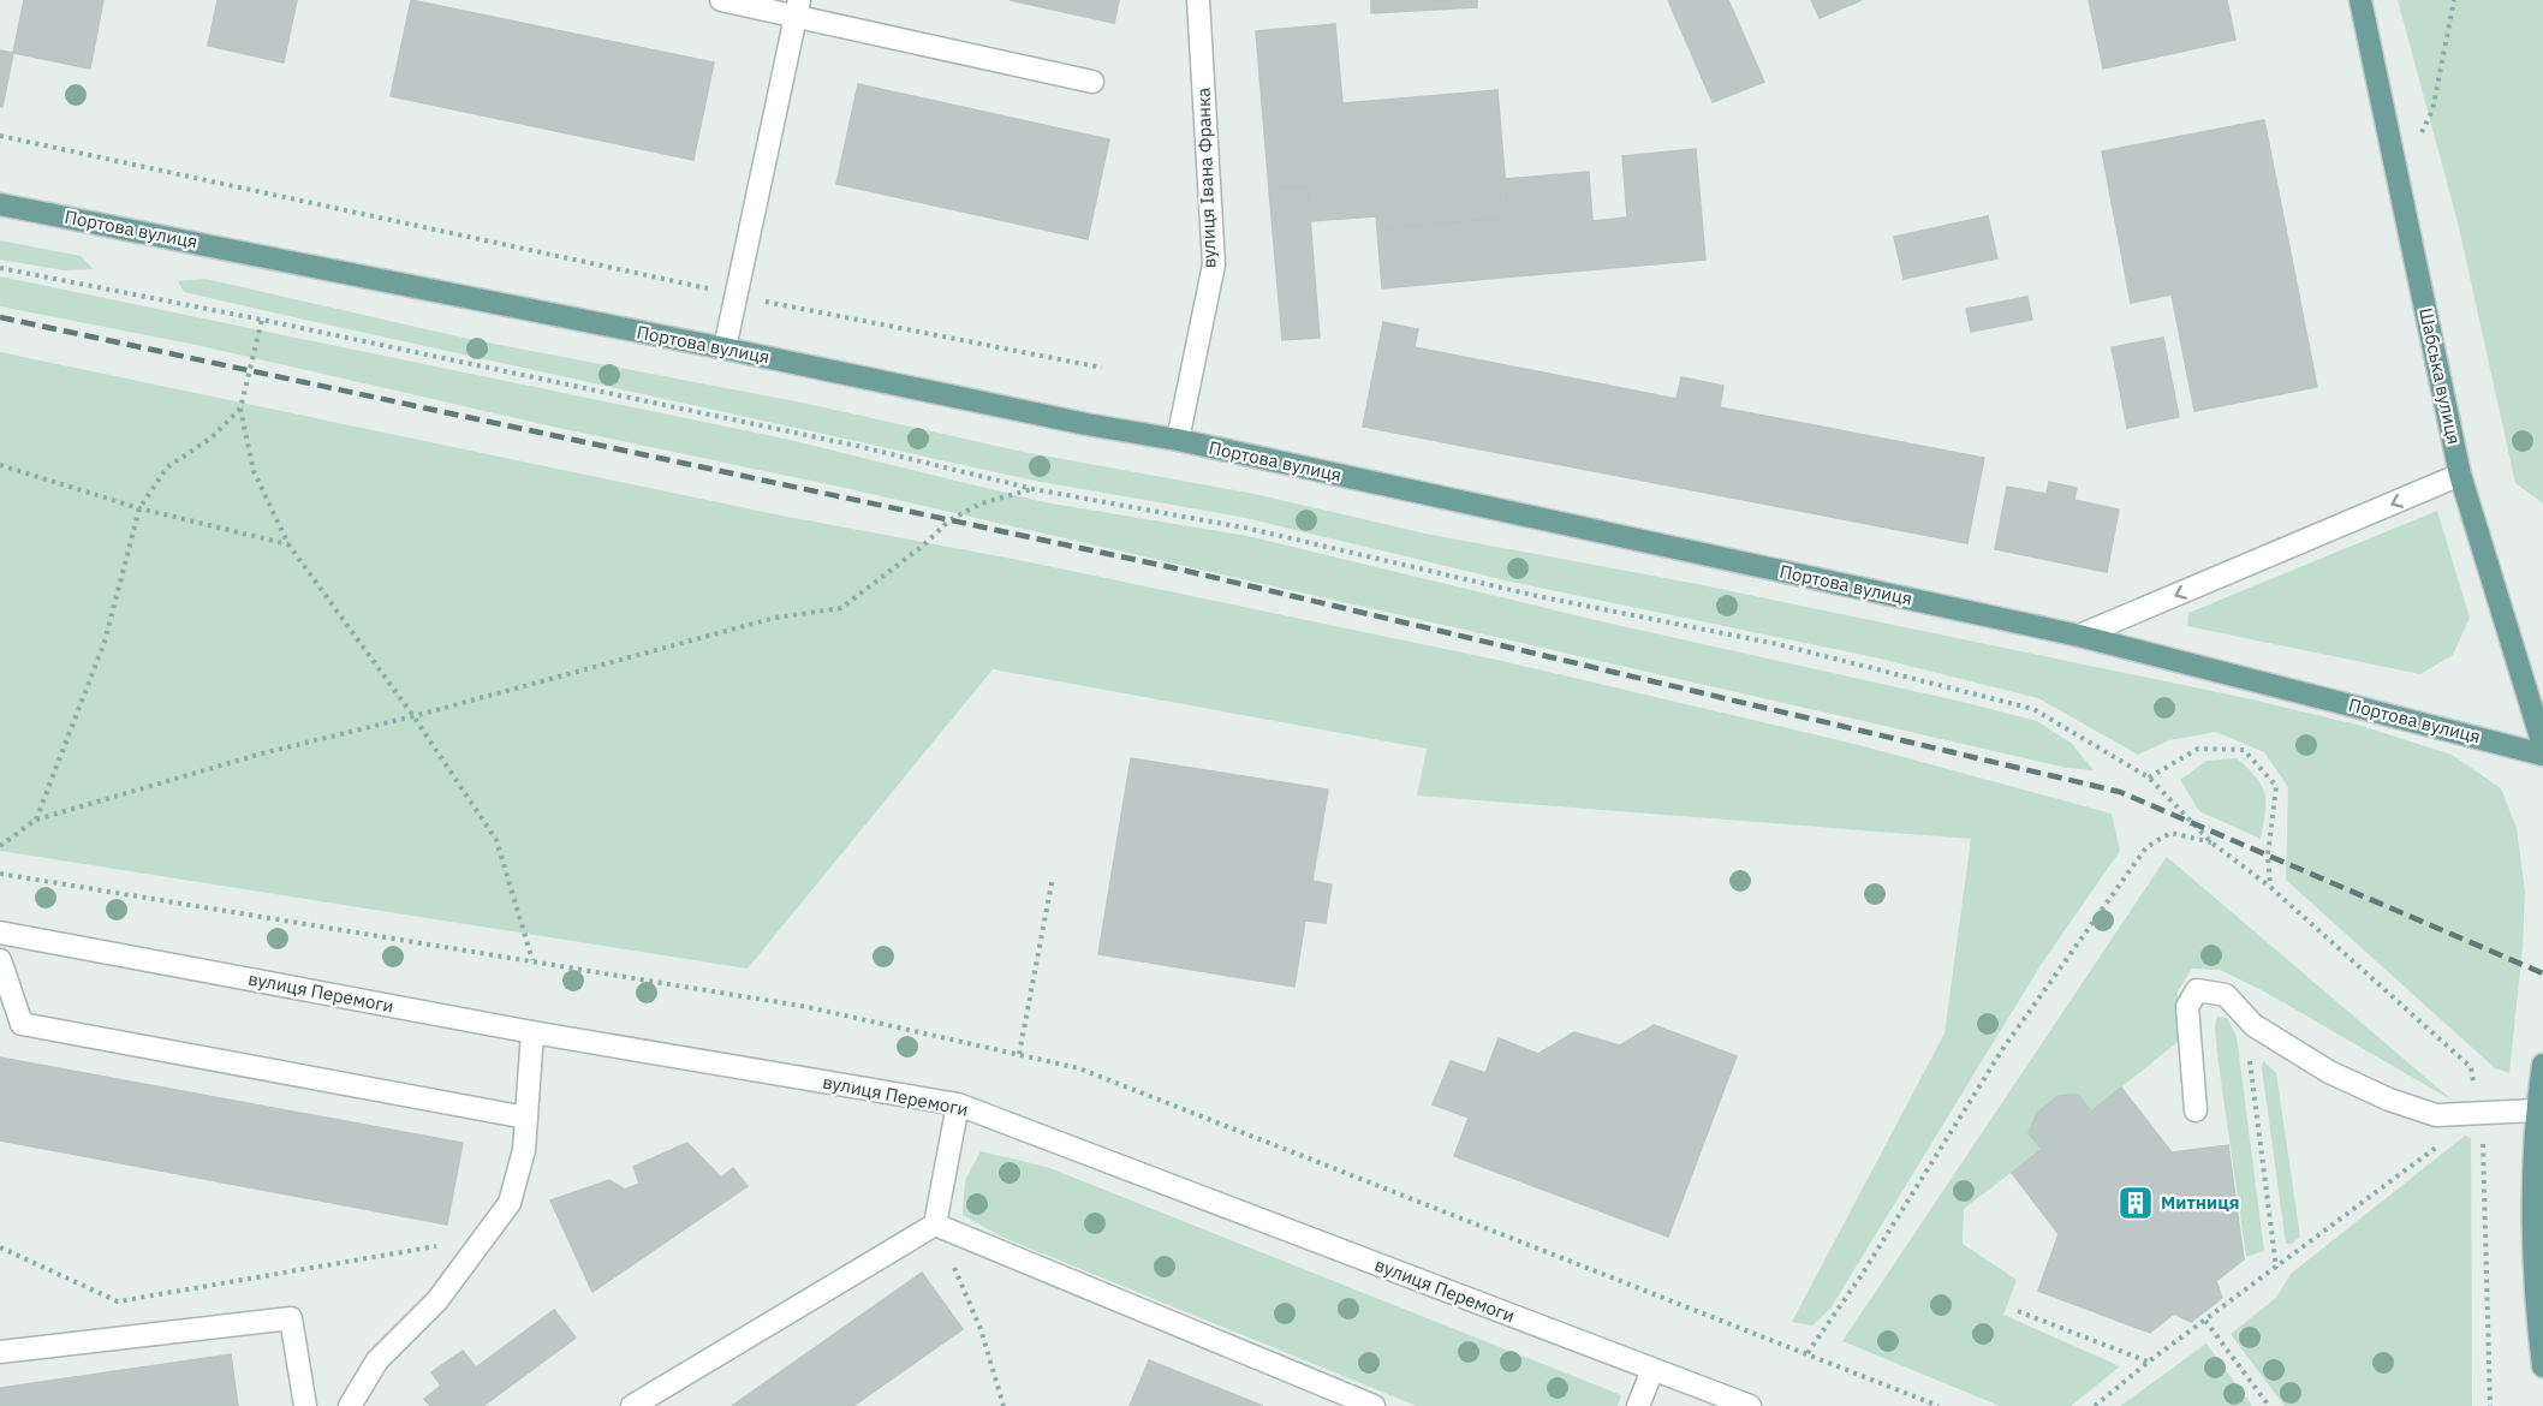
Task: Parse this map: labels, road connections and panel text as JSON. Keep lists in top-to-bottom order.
{
  "streets": {
    "main road": ["Портова вулиця", "Шабська вулиця"],
    "street": ["вулиця Івана Франка", "вулиця Перемоги"]
  },
  "crossings": [
    ["вулиця Івана Франка", "Портова вулиця"]
  ],
  "places": {
    "building": ["Митниця"]
  }
}
